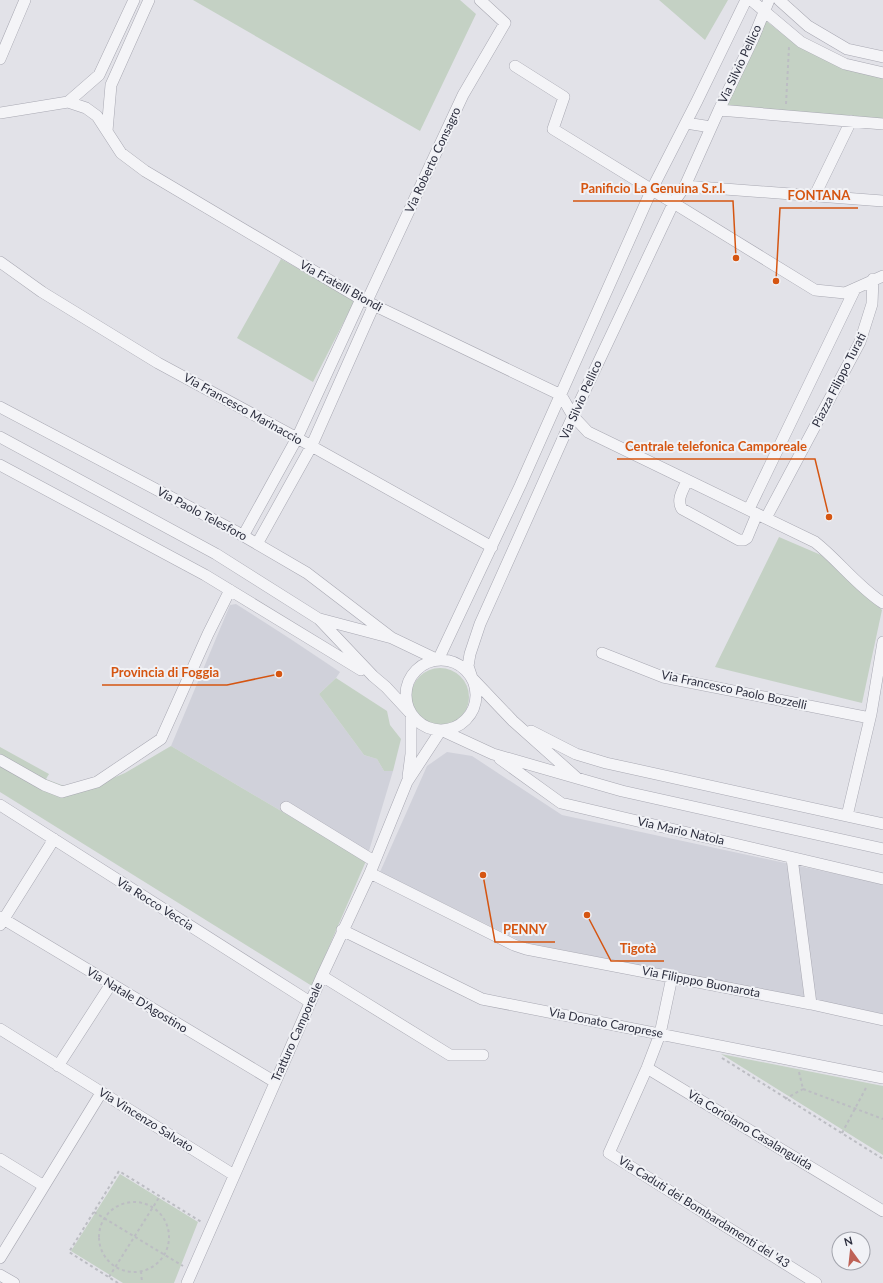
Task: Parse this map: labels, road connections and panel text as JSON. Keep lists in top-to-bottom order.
{
  "streets": {
    "street": [
      "Via Silvio Pellico",
      "Via Roberto Consagro",
      "Via Fratelli Biondi",
      "Piazza Filippo Turati",
      "Via Francesco Marinaccio",
      "Via Paolo Telesforo",
      "Via Francesco Paolo Bozzelli",
      "Via Mario Natola",
      "Via Rocco Veccia",
      "Via Filipppo Buonarota",
      "Via Natale D'Agostino",
      "Via Donato Caroprese",
      "Tratturo Camporeale",
      "Via Vincenzo Salvato",
      "Via Coriolano Casalanguida",
      "Via Caduti dei Bombardamenti del '43"
    ]
  },
  "crossings": [
    ["Via Silvio Pellico", "Via Fratelli Biondi"],
    ["Via Silvio Pellico", "Via Francesco Marinaccio"],
    ["Via Silvio Pellico", "Via Paolo Telesforo"],
    ["Via Silvio Pellico", "Via Mario Natola"],
    ["Via Silvio Pellico", "Tratturo Camporeale"],
    ["Via Roberto Consagro", "Via Fratelli Biondi"],
    ["Via Roberto Consagro", "Via Francesco Marinaccio"],
    ["Via Roberto Consagro", "Via Paolo Telesforo"],
    ["Via Paolo Telesforo", "Via Mario Natola"],
    ["Via Paolo Telesforo", "Tratturo Camporeale"],
    ["Via Mario Natola", "Tratturo Camporeale"],
    ["Via Rocco Veccia", "Tratturo Camporeale"],
    ["Via Filipppo Buonarota", "Tratturo Camporeale"],
    ["Via Natale D'Agostino", "Tratturo Camporeale"],
    ["Via Donato Caroprese", "Tratturo Camporeale"],
    ["Tratturo Camporeale", "Via Vincenzo Salvato"],
    ["Via Coriolano Casalanguida", "Via Caduti dei Bombardamenti del '43"]
  ],
  "places": [
    "Panificio La Genuina S.r.l.",
    "FONTANA",
    "Centrale telefonica Camporeale",
    "Provincia di Foggia",
    "PENNY",
    "Tigotà"
  ],
  "north": "top"
}
